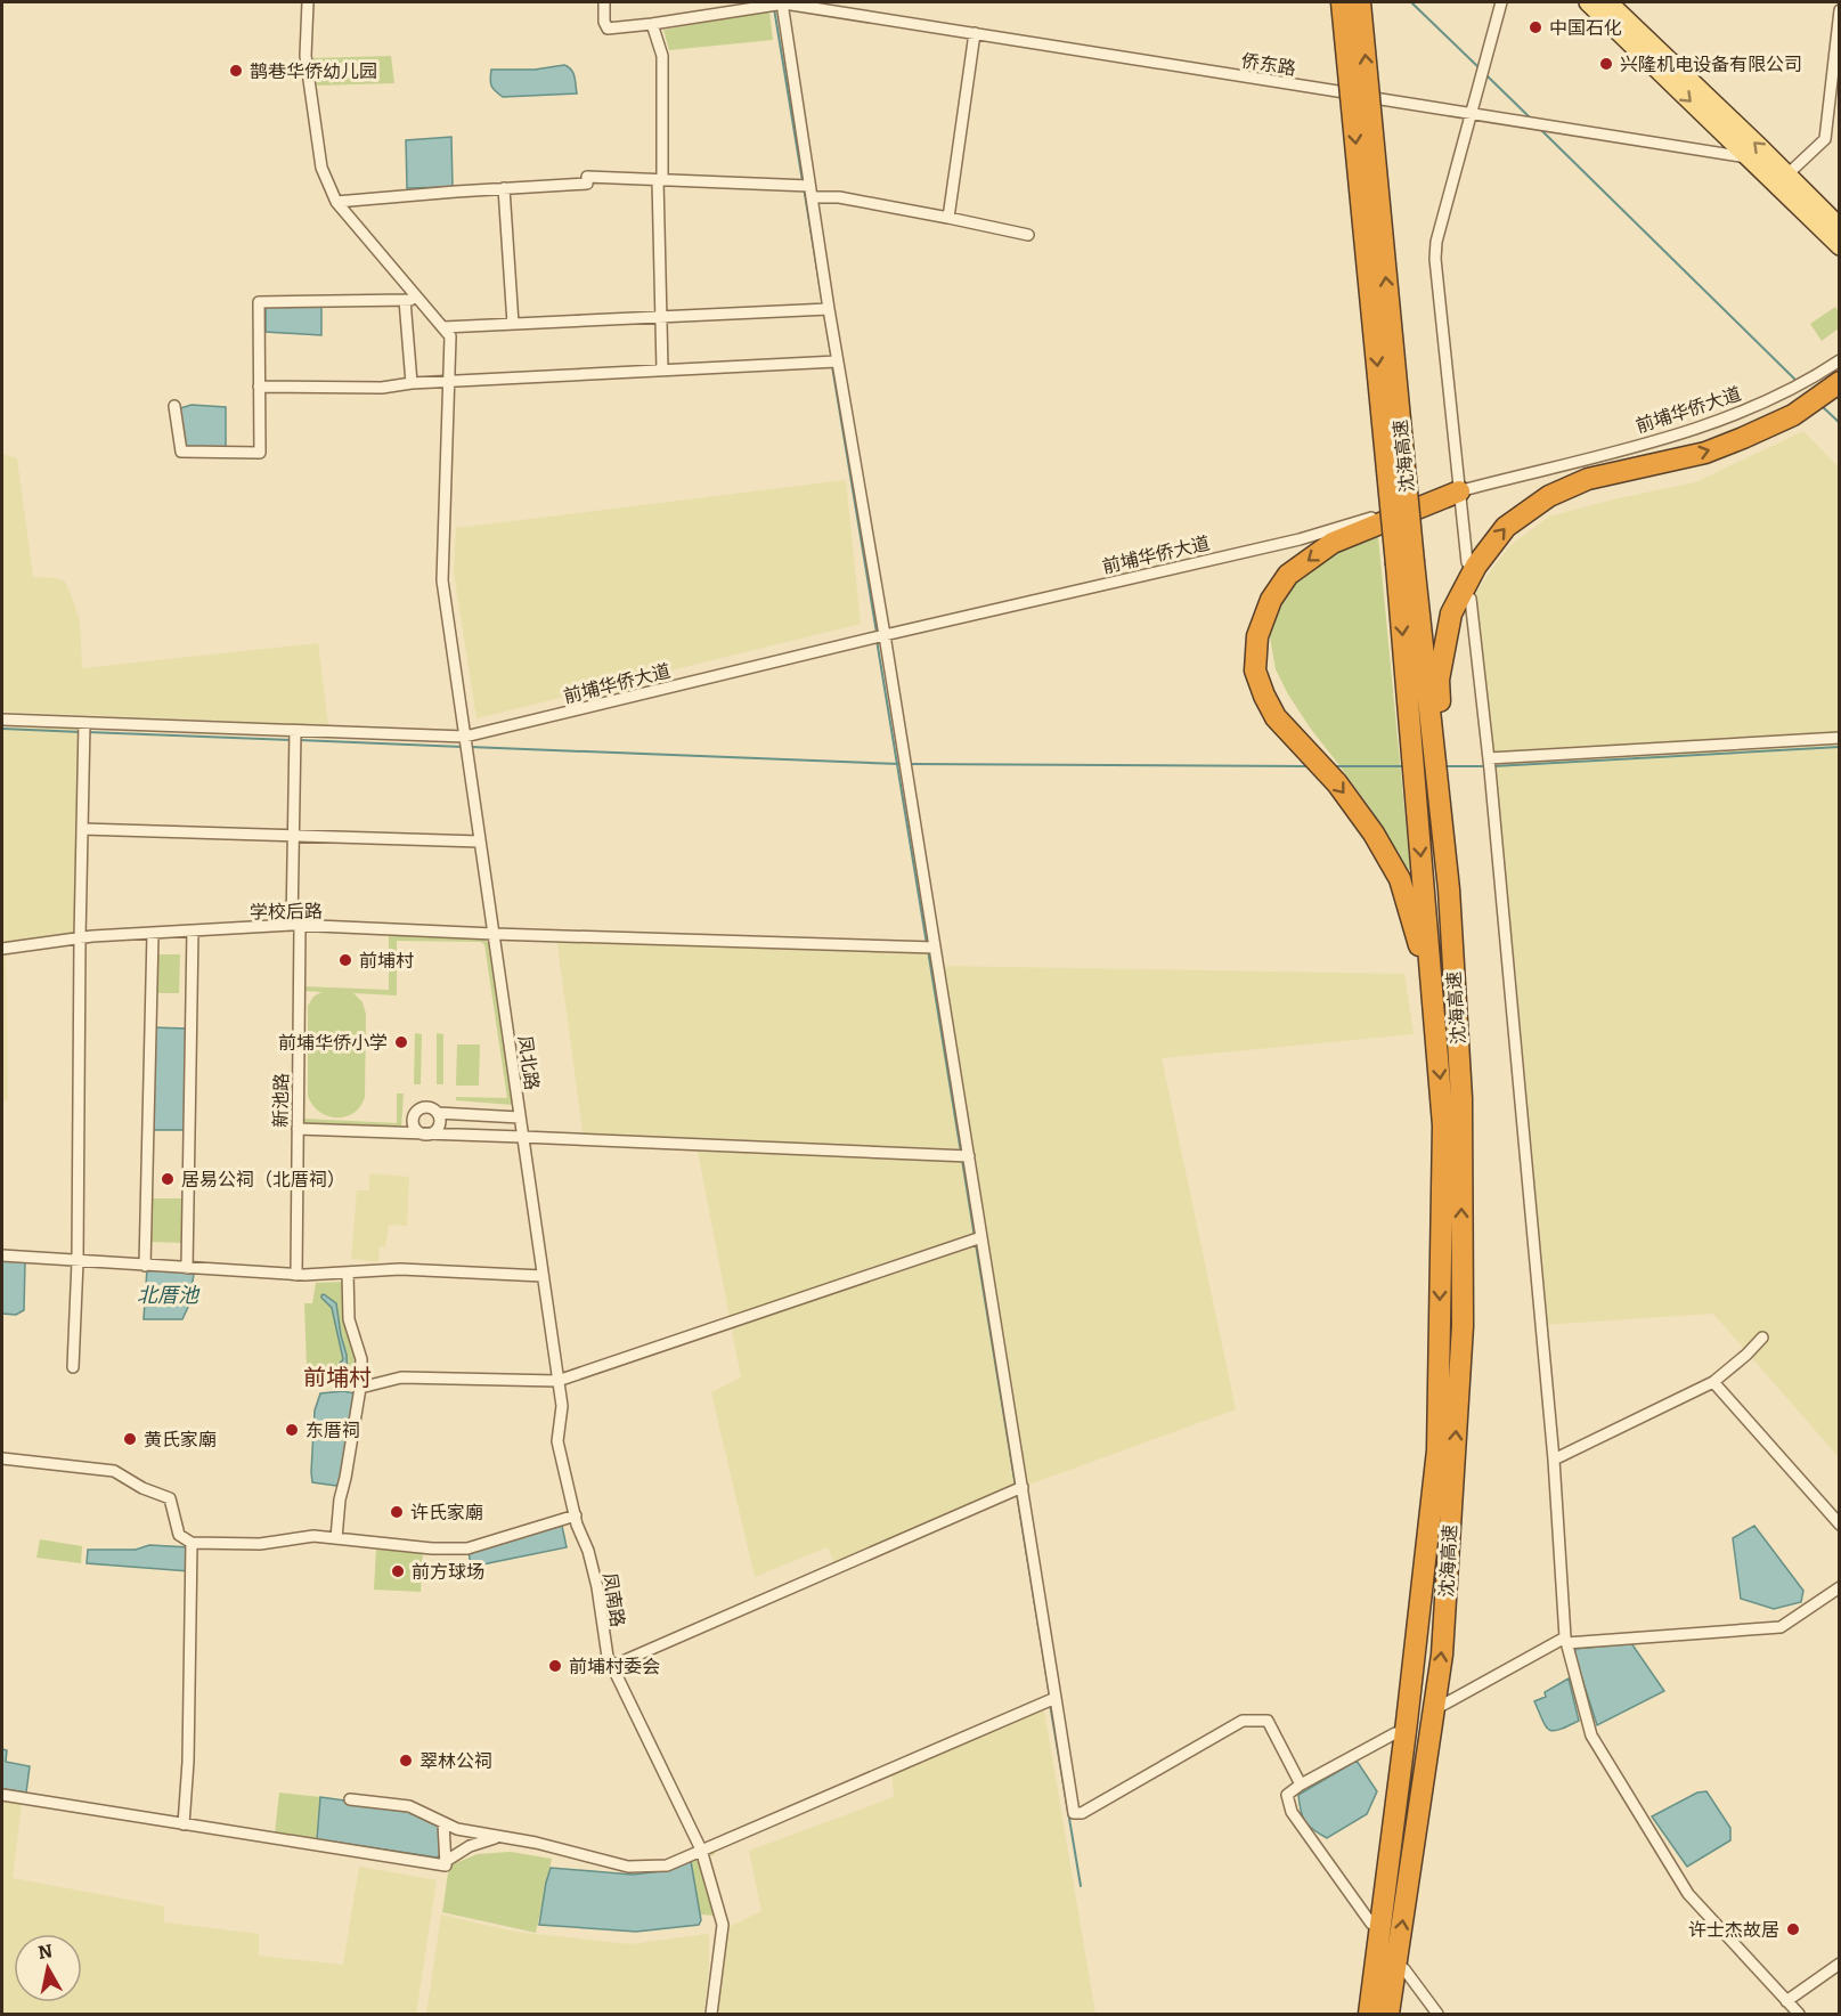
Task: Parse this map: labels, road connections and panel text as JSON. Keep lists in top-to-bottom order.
{
  "streets": {
    "highway": ["沈海高速"],
    "street": [
      "侨东路",
      "前埔华侨大道",
      "学校后路",
      "凤北路",
      "新池路",
      "凤南路"
    ]
  },
  "crossings": [
    ["前埔华侨大道", "凤北路"],
    ["前埔华侨大道", "新池路"],
    ["学校后路", "凤北路"],
    ["学校后路", "新池路"],
    ["凤北路", "凤南路"]
  ],
  "districts": ["前埔村"],
  "water": ["北厝池"],
  "places": [
    "中国石化",
    "兴隆机电设备有限公司",
    "鹊巷华侨幼儿园",
    "前埔村",
    "前埔华侨小学",
    "居易公祠（北厝祠）",
    "东厝祠",
    "黄氏家廟",
    "许氏家廟",
    "前方球场",
    "前埔村委会",
    "翠林公祠",
    "许士杰故居"
  ],
  "north": "top"
}
